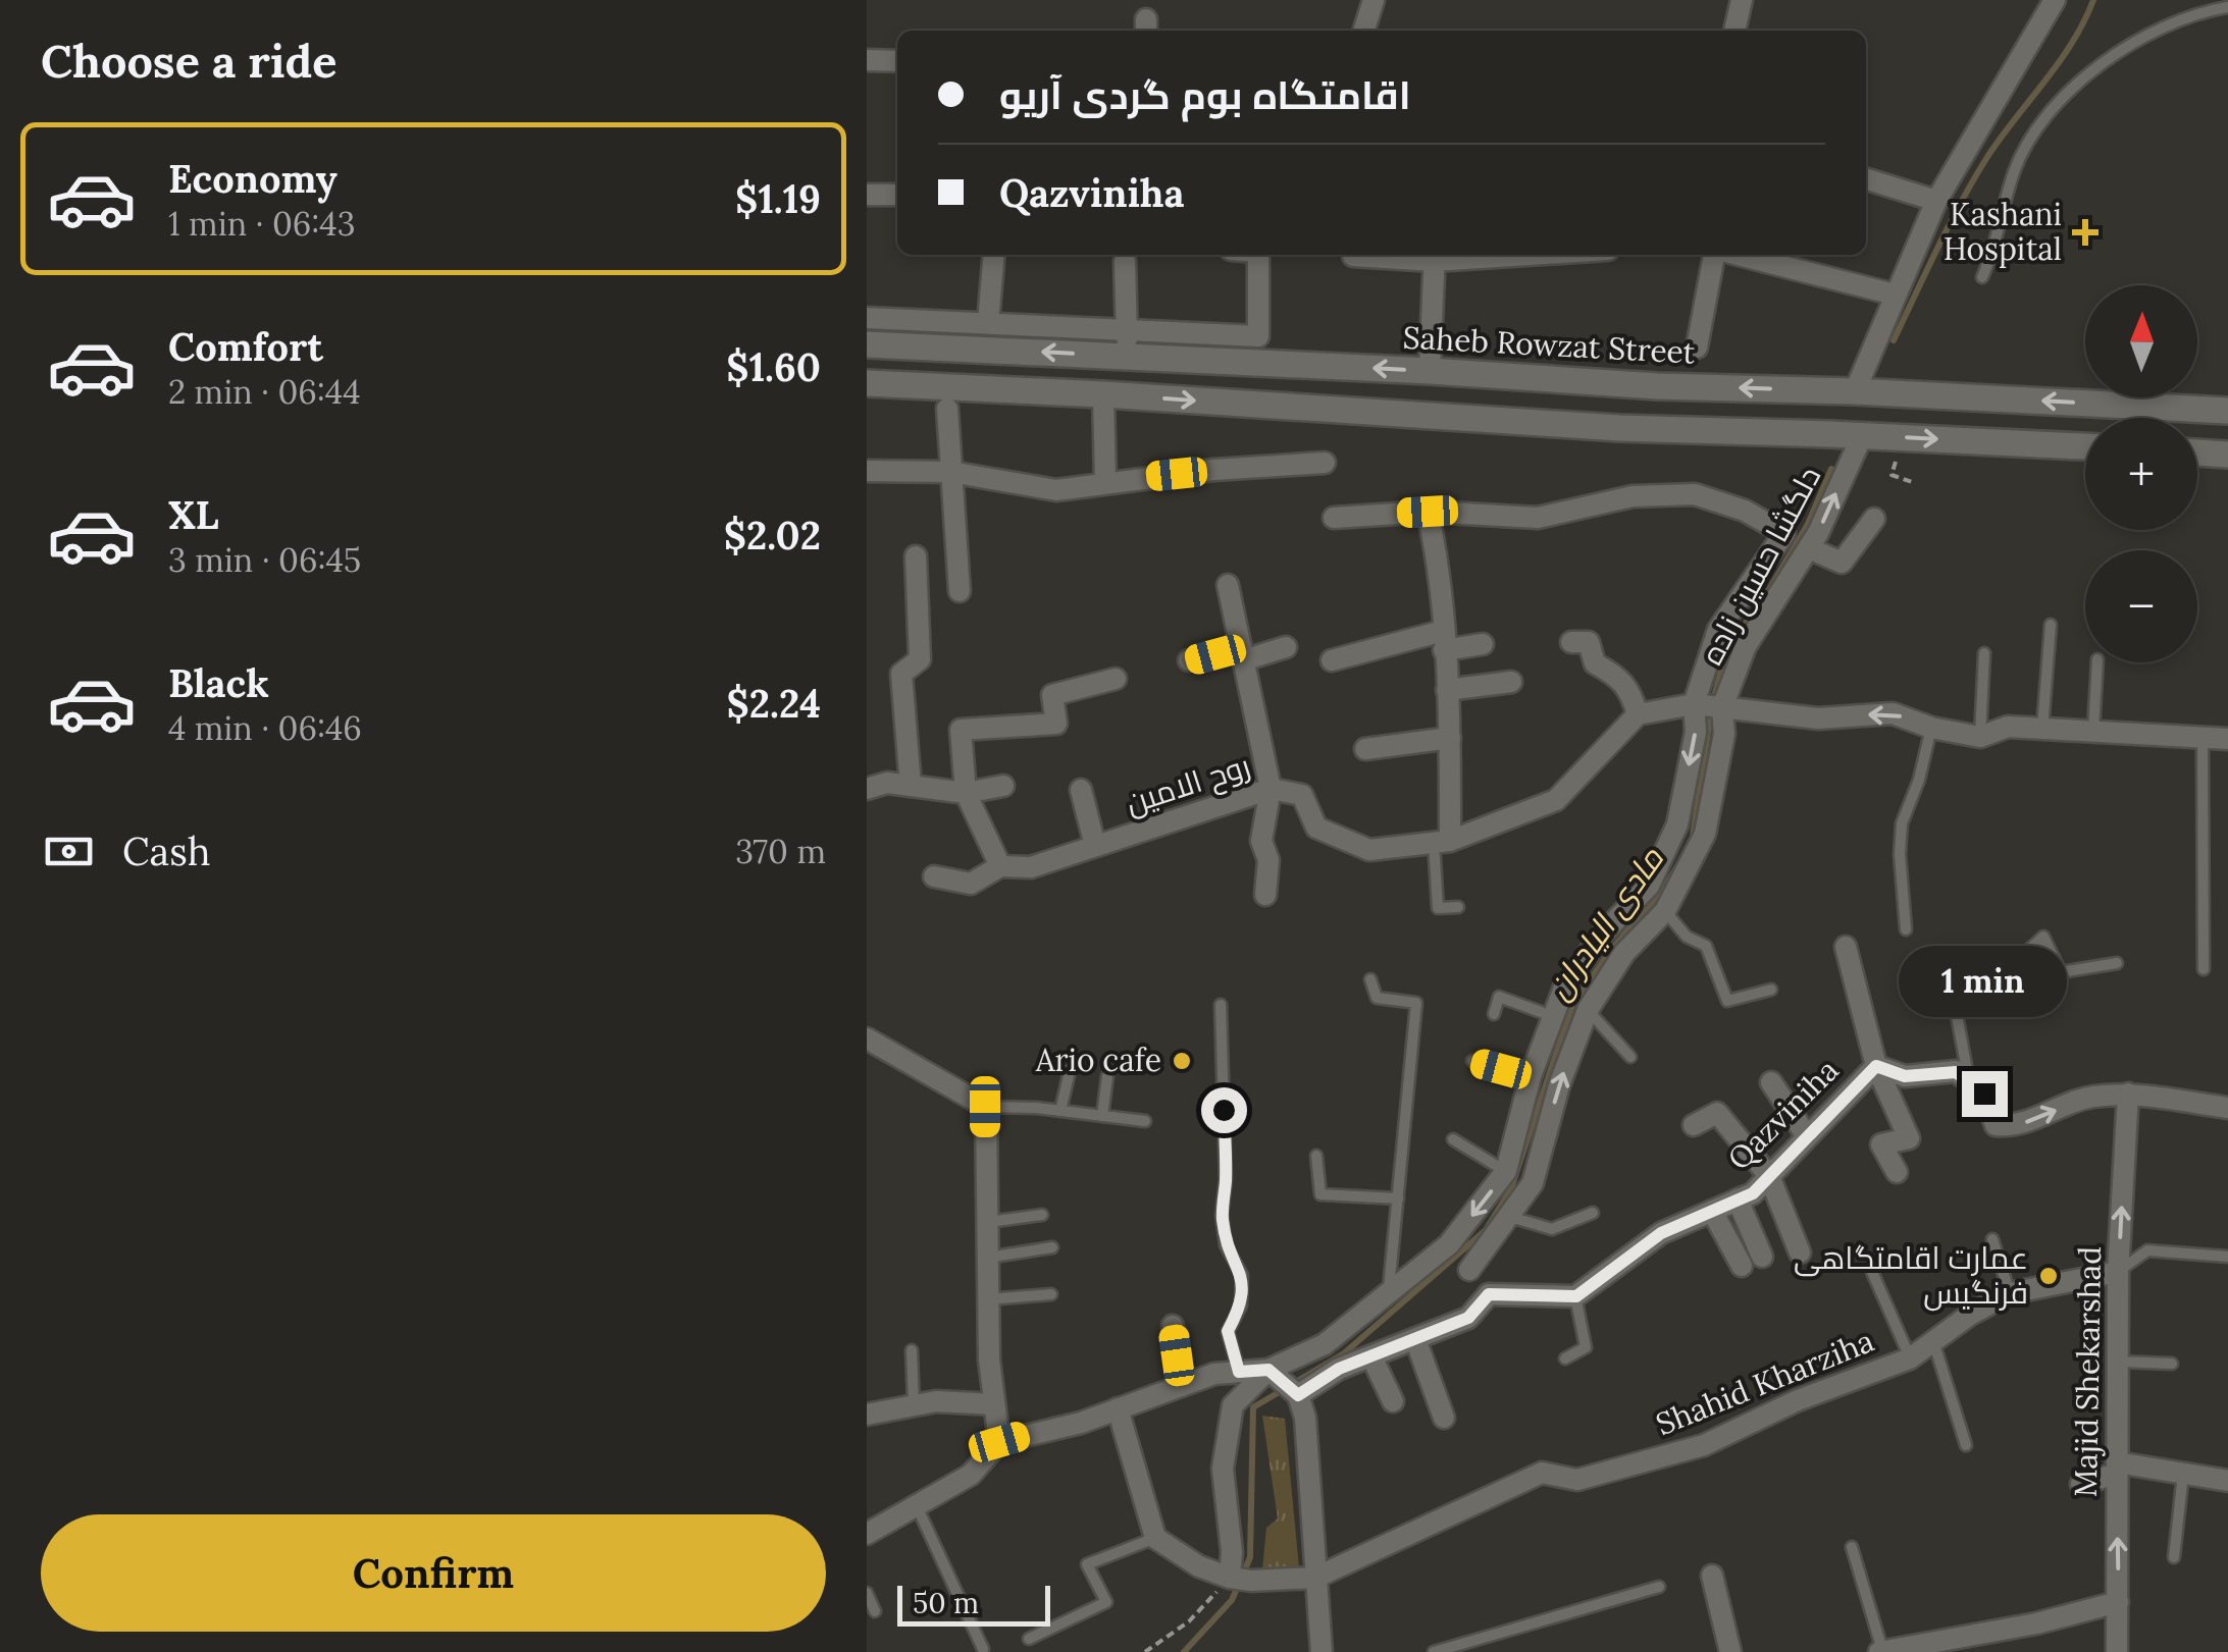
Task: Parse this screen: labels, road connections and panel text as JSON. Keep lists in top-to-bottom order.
{
  "streets": {
    "street": [
      "Saheb Rowzat Street",
      "دلگشا حسین زاده",
      "روح الامین",
      "Qazviniha",
      "Majid Shekarshad",
      "Shahid Kharziha"
    ]
  },
  "crossings": [
    ["Majid Shekarshad", "Shahid Kharziha"]
  ],
  "one_way": ["Majid Shekarshad"],
  "water": ["مادی الیادران"],
  "places": {
    "health": ["Kashani Hospital"],
    "other": ["Ario cafe", "عمارت اقامتگاهی فرنگیس"]
  },
  "scale_bar": "50 m",
  "north": "top",
  "page": {
    "heading": "Choose a ride",
    "banner": ["اقامتگاه بوم گردی آریو", "Qazviniha"],
    "list": [
      {
        "name": "Economy",
        "note": "1 min · 06:43",
        "value": "$1.19"
      },
      {
        "name": "Comfort",
        "note": "2 min · 06:44",
        "value": "$1.60"
      },
      {
        "name": "XL",
        "note": "3 min · 06:45",
        "value": "$2.02"
      },
      {
        "name": "Black",
        "note": "4 min · 06:46",
        "value": "$2.24"
      }
    ],
    "map_buttons": ["+", "−"],
    "pay": ["Cash", "370 m"],
    "bubble": "1 min",
    "buttons": "Confirm",
    "scale": "50 m"
  }
}
